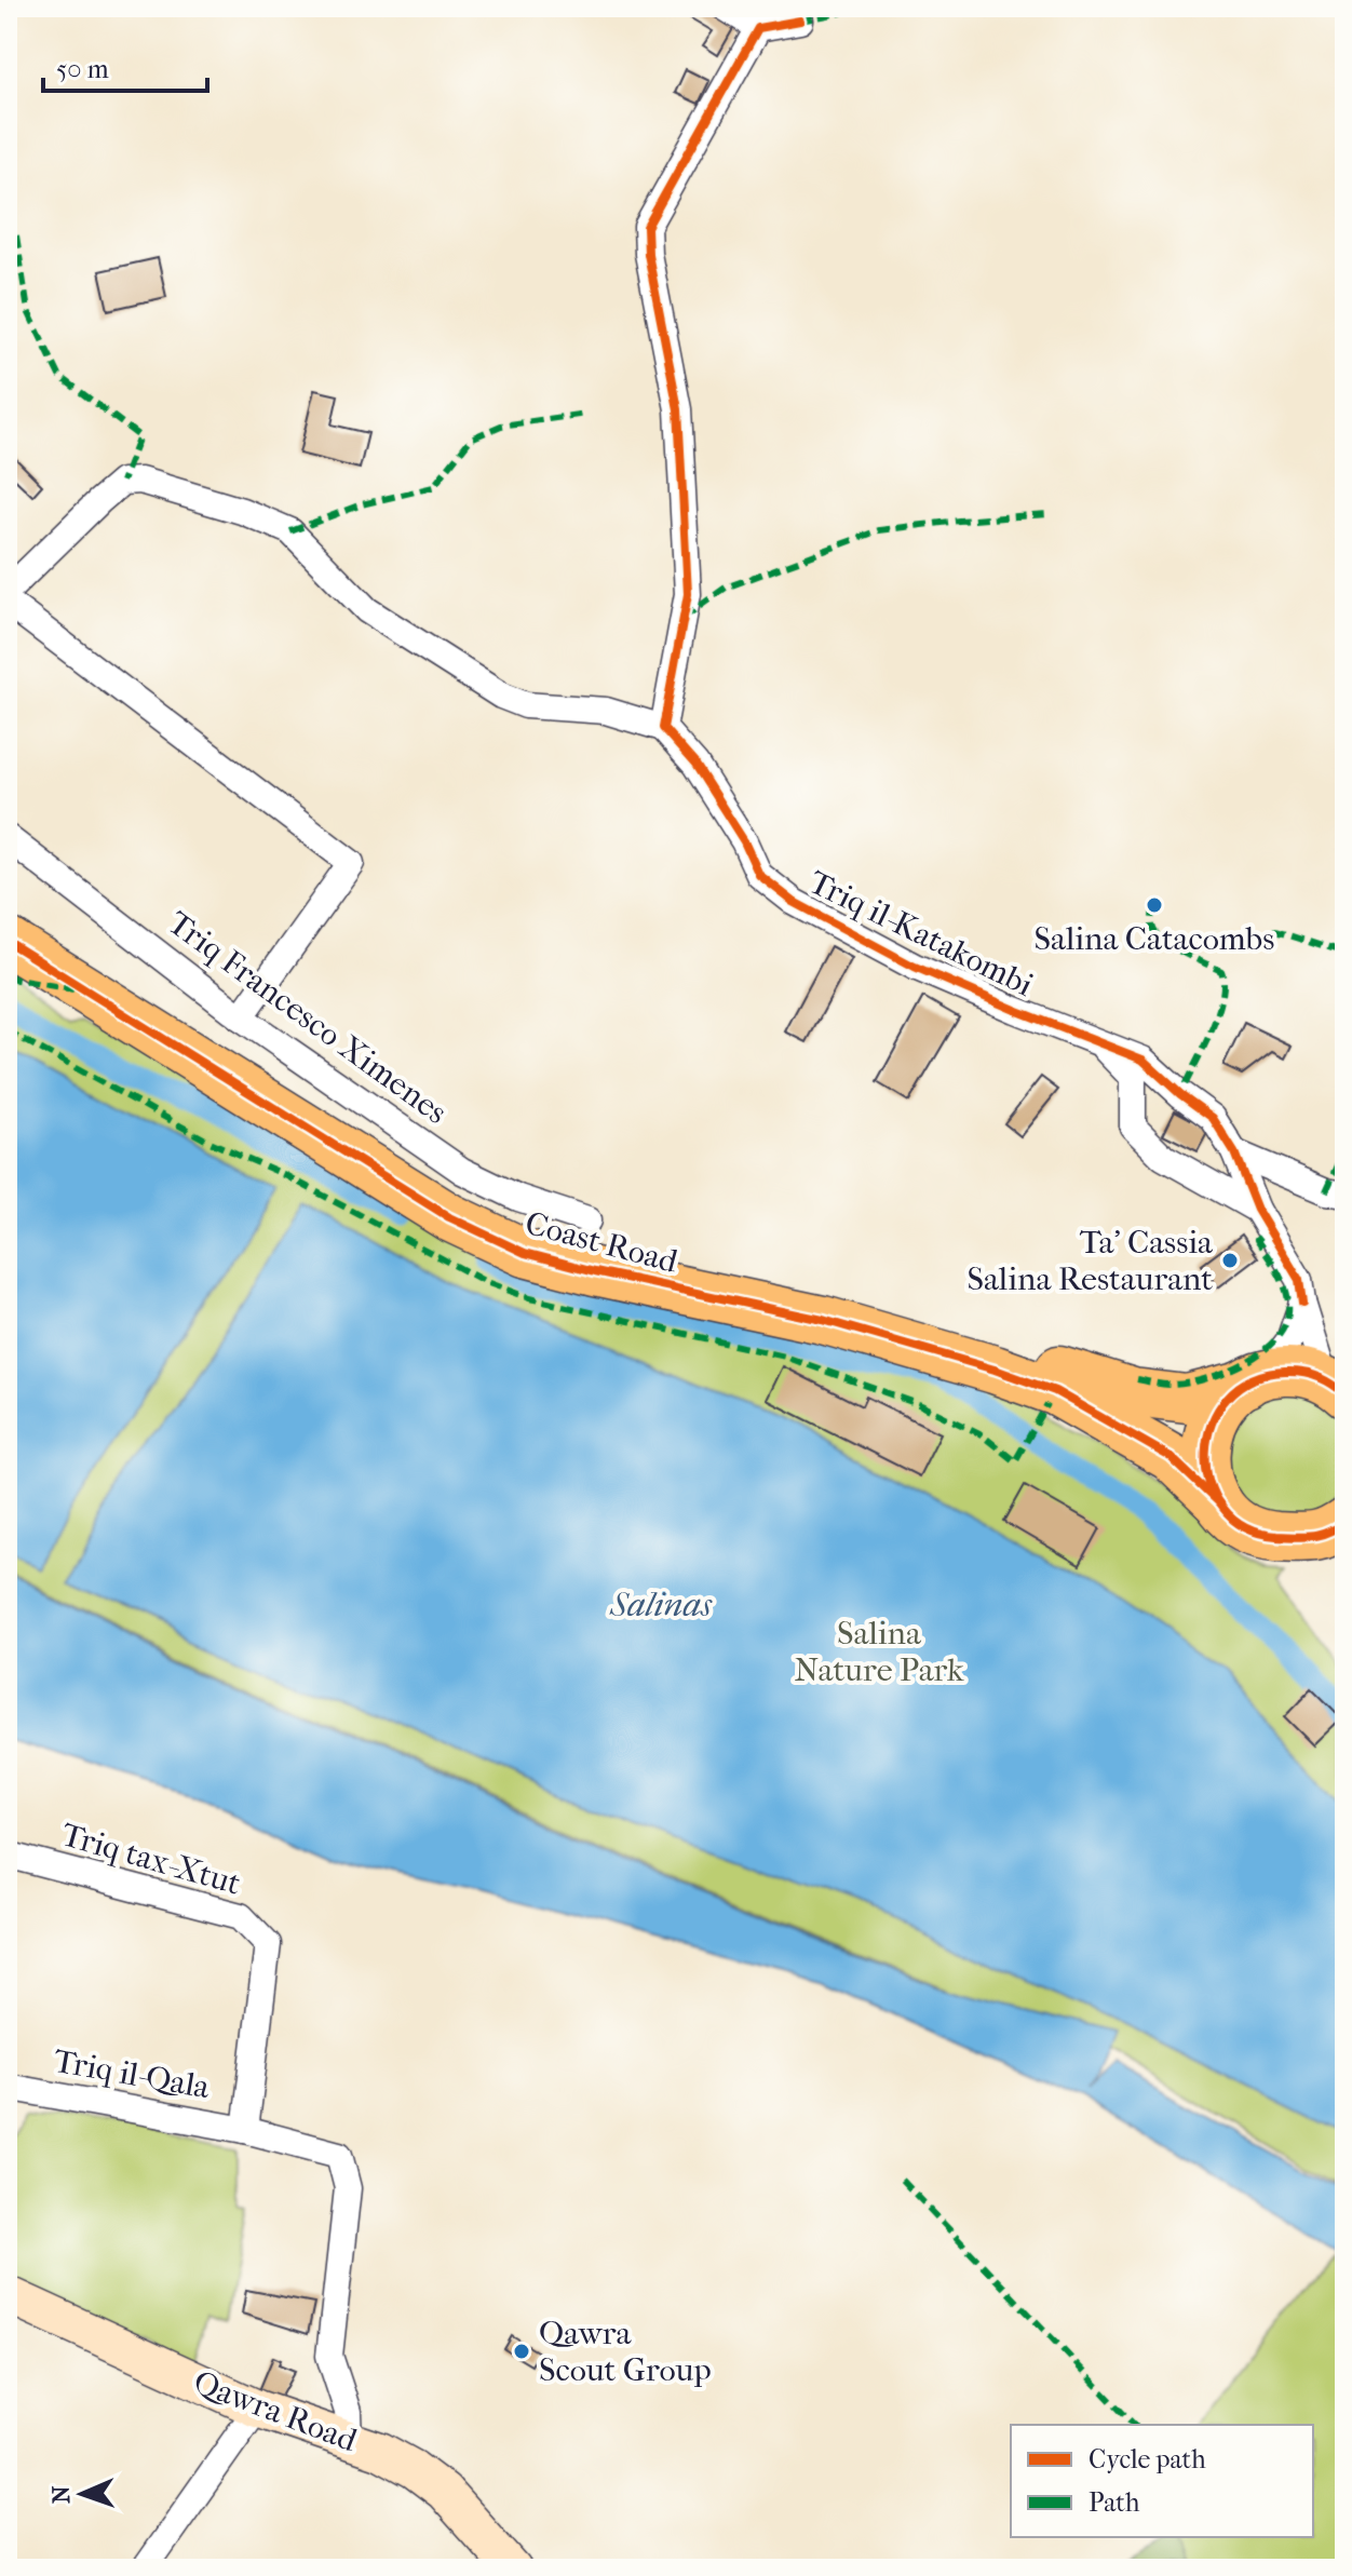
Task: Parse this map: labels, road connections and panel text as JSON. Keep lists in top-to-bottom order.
{
  "streets": {
    "highway": ["Coast Road"],
    "street": [
      "Triq il-Katakombi",
      "Triq Francesco Ximenes",
      "Triq tax-Xtut",
      "Triq il-Qala",
      "Qawra Road"
    ]
  },
  "crossings": [
    ["Triq il-Katakombi", "Coast Road"],
    ["Triq tax-Xtut", "Triq il-Qala"],
    ["Triq il-Qala", "Qawra Road"]
  ],
  "water": ["Salinas"],
  "parks": ["Salina Nature Park"],
  "places": ["Salina Catacombs", "Ta' Cassia Salina Restaurant", "Qawra Scout Group"],
  "legend": ["Cycle path", "Path"],
  "scale_bar": "50 m",
  "north": "left"
}
